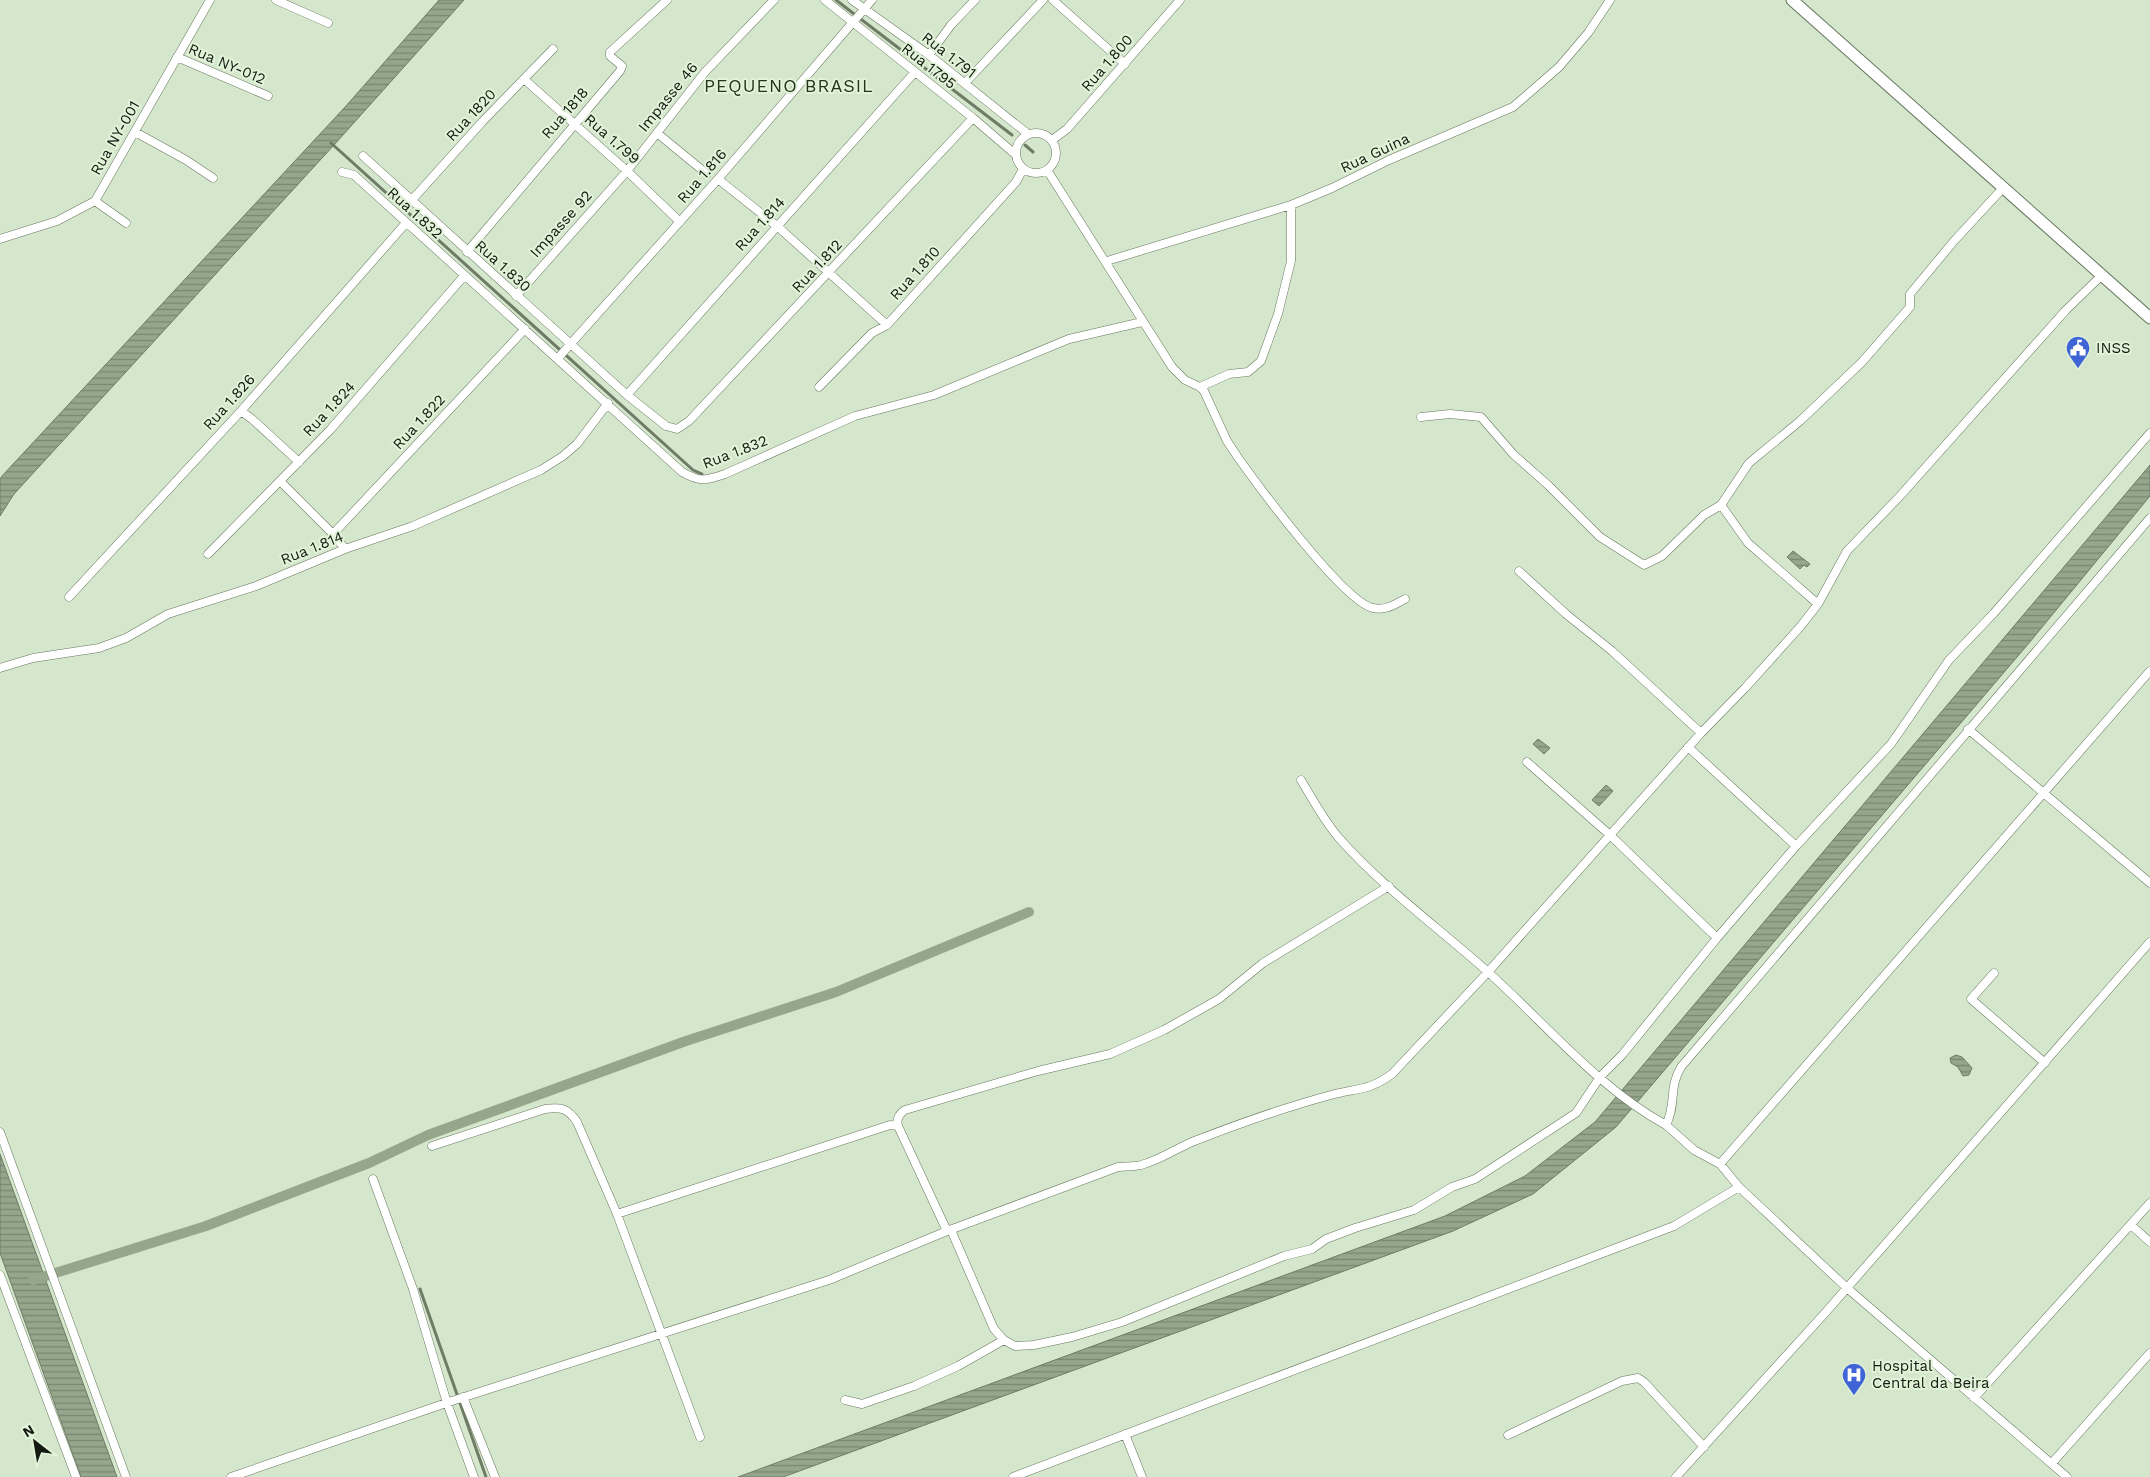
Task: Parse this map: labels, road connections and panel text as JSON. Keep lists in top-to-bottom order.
{
  "streets": {
    "street": [
      "Rua 1.791",
      "Rua 1.800",
      "Rua NY-012",
      "Rua 1795",
      "Impasse 46",
      "Rua 1818",
      "Rua 1820",
      "Rua NY-001",
      "Rua 1.799",
      "Rua Guina",
      "Rua 1.816",
      "Rua 1.832",
      "Impasse 92",
      "Rua 1.814",
      "Rua 1.830",
      "Rua 1.812",
      "Rua 1.810",
      "Rua 1.826",
      "Rua 1.824",
      "Rua 1.822"
    ]
  },
  "crossings": [
    ["Rua 1.791", "Rua 1.800"],
    ["Rua 1.791", "Rua 1795"],
    ["Rua 1.791", "Rua 1.816"],
    ["Rua 1.791", "Rua 1.810"],
    ["Rua 1.800", "Rua 1795"],
    ["Rua 1.800", "Rua 1.810"],
    ["Rua NY-012", "Rua NY-001"],
    ["Rua 1795", "Rua 1.816"],
    ["Rua 1795", "Rua 1.814"],
    ["Rua 1795", "Rua 1.812"],
    ["Rua 1795", "Rua 1.810"],
    ["Impasse 46", "Rua 1.799"],
    ["Impasse 46", "Impasse 92"],
    ["Rua 1818", "Rua 1.799"],
    ["Rua 1818", "Rua 1.830"],
    ["Rua 1820", "Rua 1.799"],
    ["Rua 1820", "Rua 1.830"],
    ["Rua 1.799", "Rua 1.816"],
    ["Rua 1.799", "Impasse 92"],
    ["Rua 1.816", "Rua 1.832"],
    ["Rua 1.816", "Rua 1.830"],
    ["Rua 1.832", "Rua 1.814"],
    ["Rua 1.832", "Rua 1.826"],
    ["Rua 1.832", "Rua 1.824"],
    ["Rua 1.832", "Rua 1.822"],
    ["Impasse 92", "Rua 1.830"],
    ["Rua 1.814", "Rua 1.830"],
    ["Rua 1.830", "Rua 1.812"]
  ],
  "districts": ["PEQUENO BRASIL"],
  "places": {
    "public building": ["INSS"],
    "hospital": ["Hospital Central da Beira"]
  },
  "north": "top left"
}
